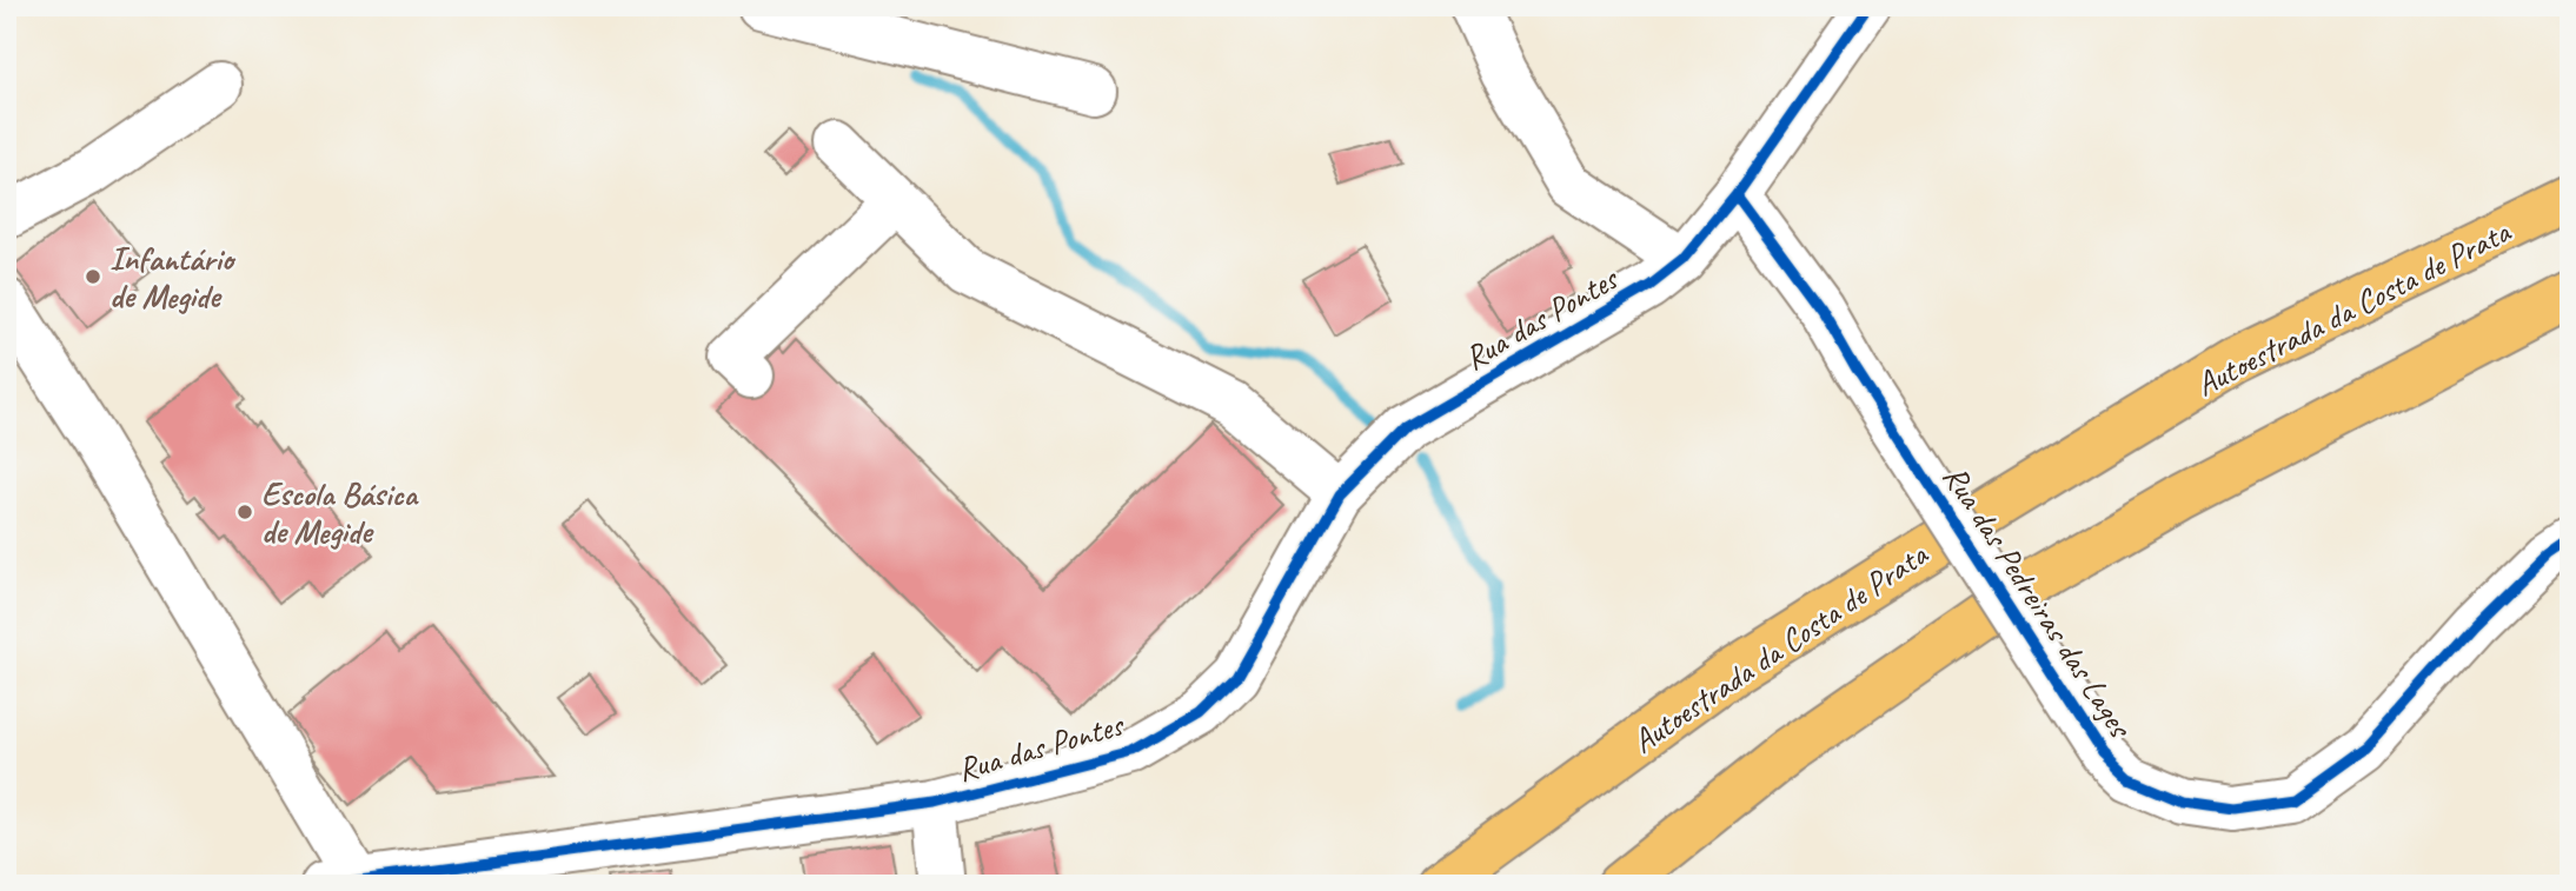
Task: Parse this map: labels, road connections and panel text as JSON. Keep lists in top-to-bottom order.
{
  "streets": {
    "highway": ["Autoestrada da Costa de Prata"],
    "street": ["Rua das Pontes", "Rua das Pedreiras das Lages"]
  },
  "crossings": [
    ["Rua das Pontes", "Rua das Pedreiras das Lages"]
  ],
  "places": ["Infantário de Megide", "Escola Básica de Megide"]
}
